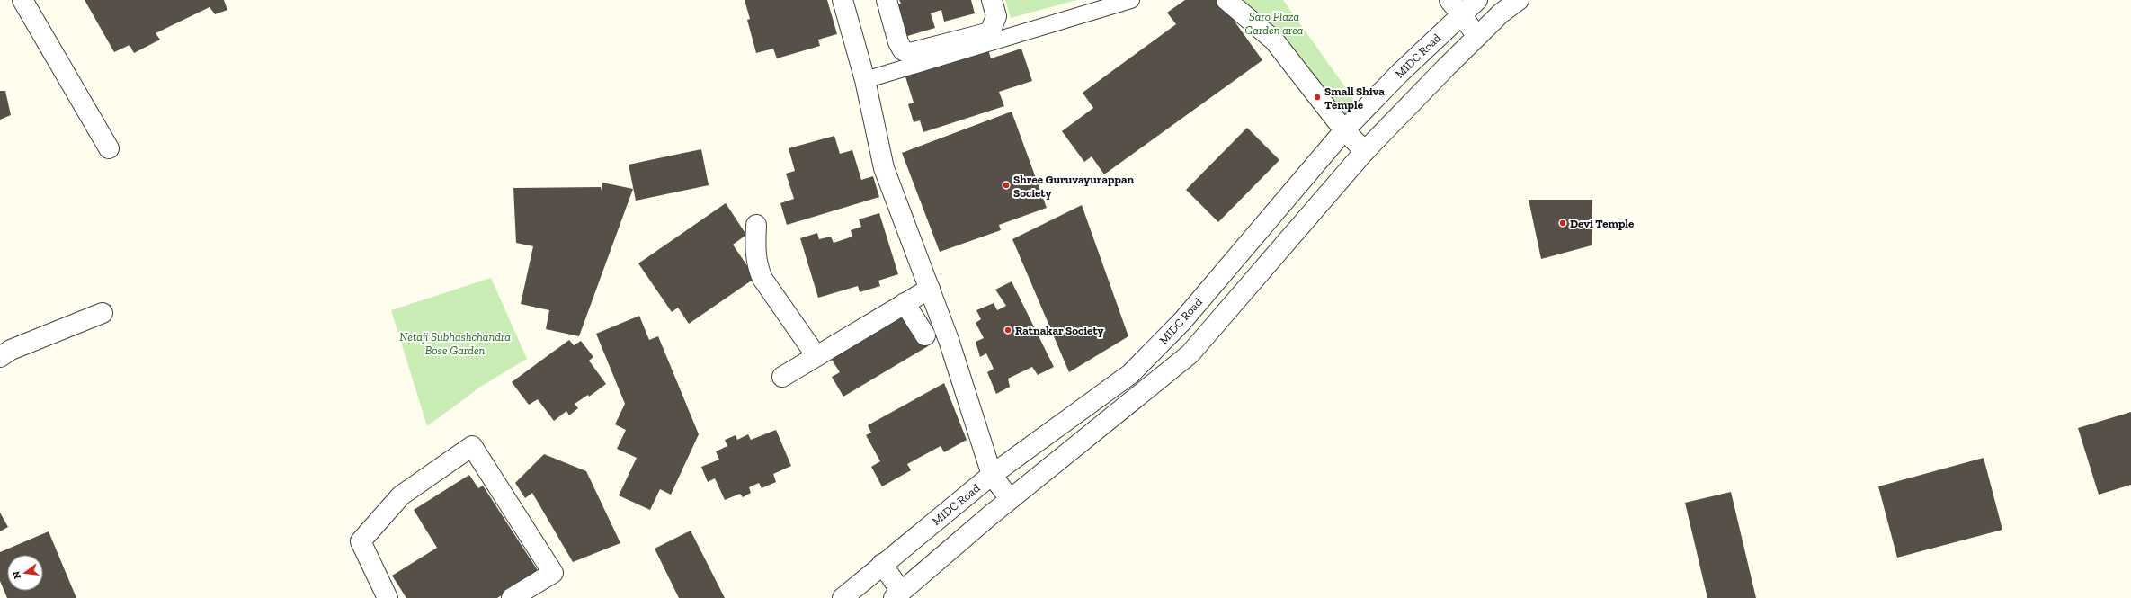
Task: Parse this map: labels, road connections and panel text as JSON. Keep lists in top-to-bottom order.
{
  "streets": {
    "street": ["MIDC Road"]
  },
  "parks": ["Saro Plaza Garden area", "Netaji Subhashchandra Bose Garden"],
  "places": [
    "Small Shiva Temple",
    "Shree Guruvayurappan Society",
    "Devi Temple",
    "Ratnakar Society"
  ],
  "north": "left"
}
